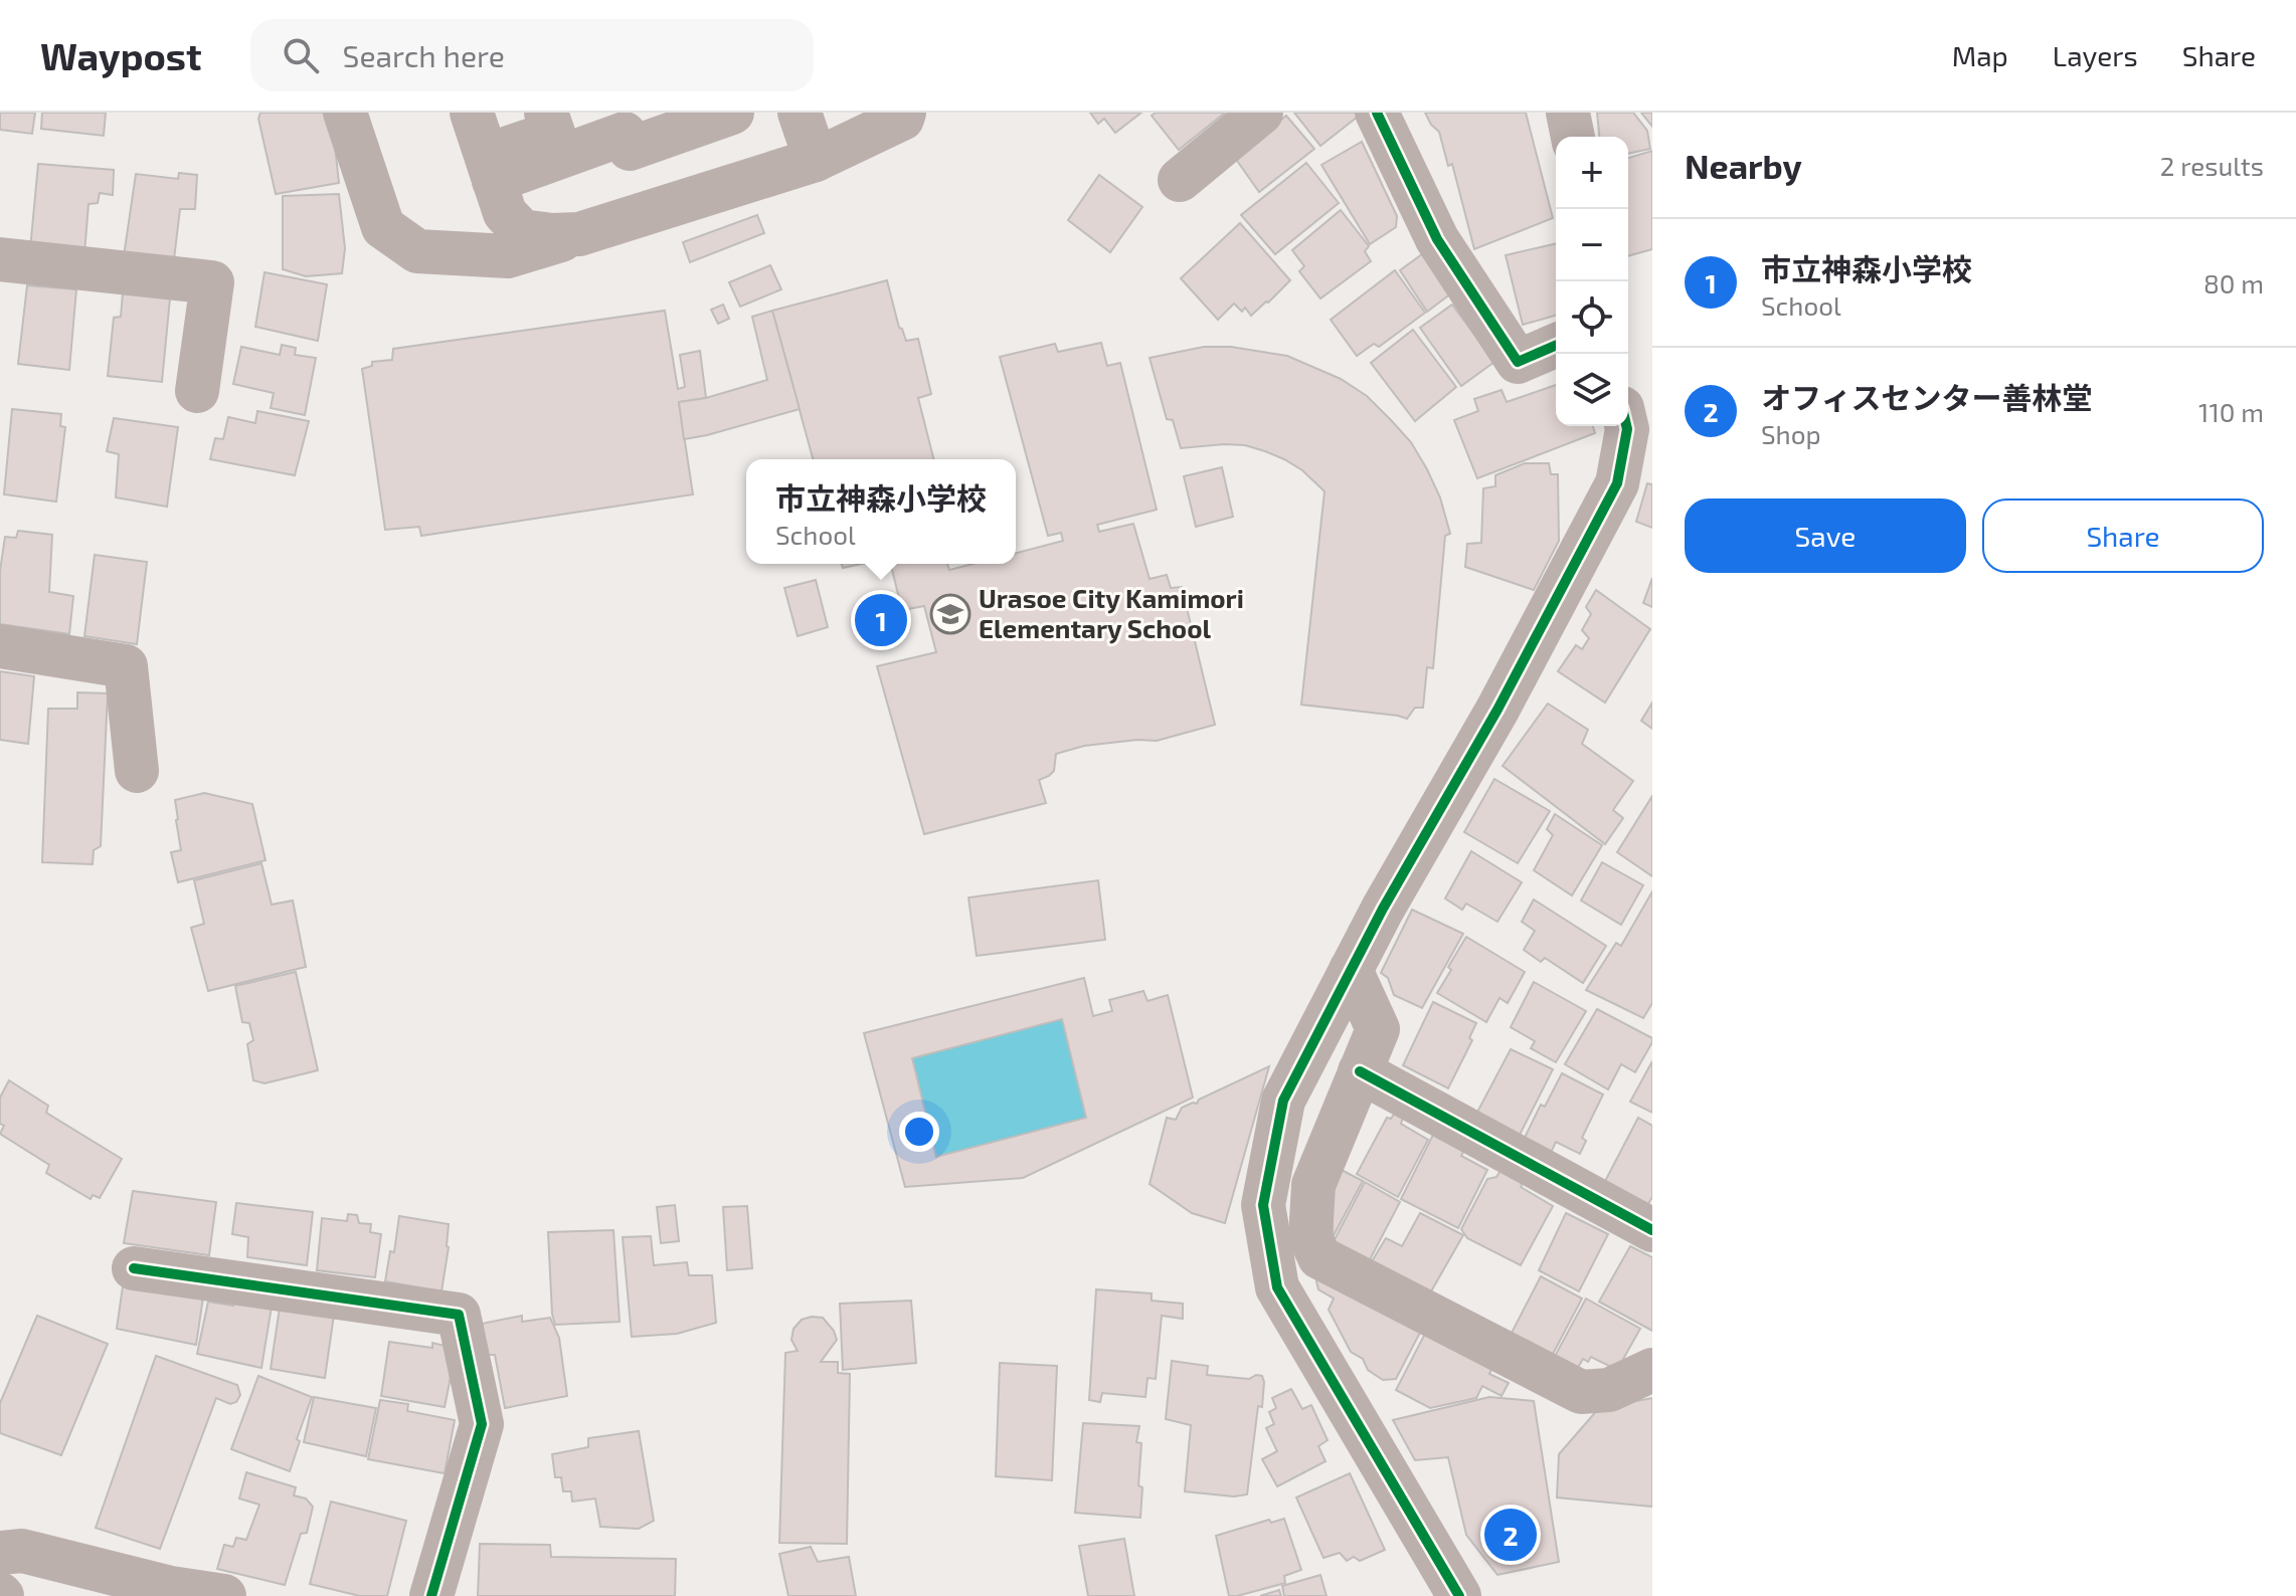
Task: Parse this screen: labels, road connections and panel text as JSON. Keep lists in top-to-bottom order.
{
  "places": {
    "school or university": ["Urasoe City Kamimori Elementary School"]
  },
  "page": {
    "header": "Waypost",
    "search": "Search here",
    "nav": ["Map", "Layers", "Share"],
    "heading": ["Nearby", "2 results"],
    "map_buttons": ["+", "−"],
    "list": [
      {
        "mark": "1",
        "name": "市立神森小学校",
        "note": "School",
        "value": "80 m"
      },
      {
        "mark": "2",
        "name": "オフィスセンター善林堂",
        "note": "Shop",
        "value": "110 m"
      }
    ],
    "popup": ["市立神森小学校", "School"],
    "buttons": ["Save", "Share"],
    "pins": ["1", "2"]
  }
}
